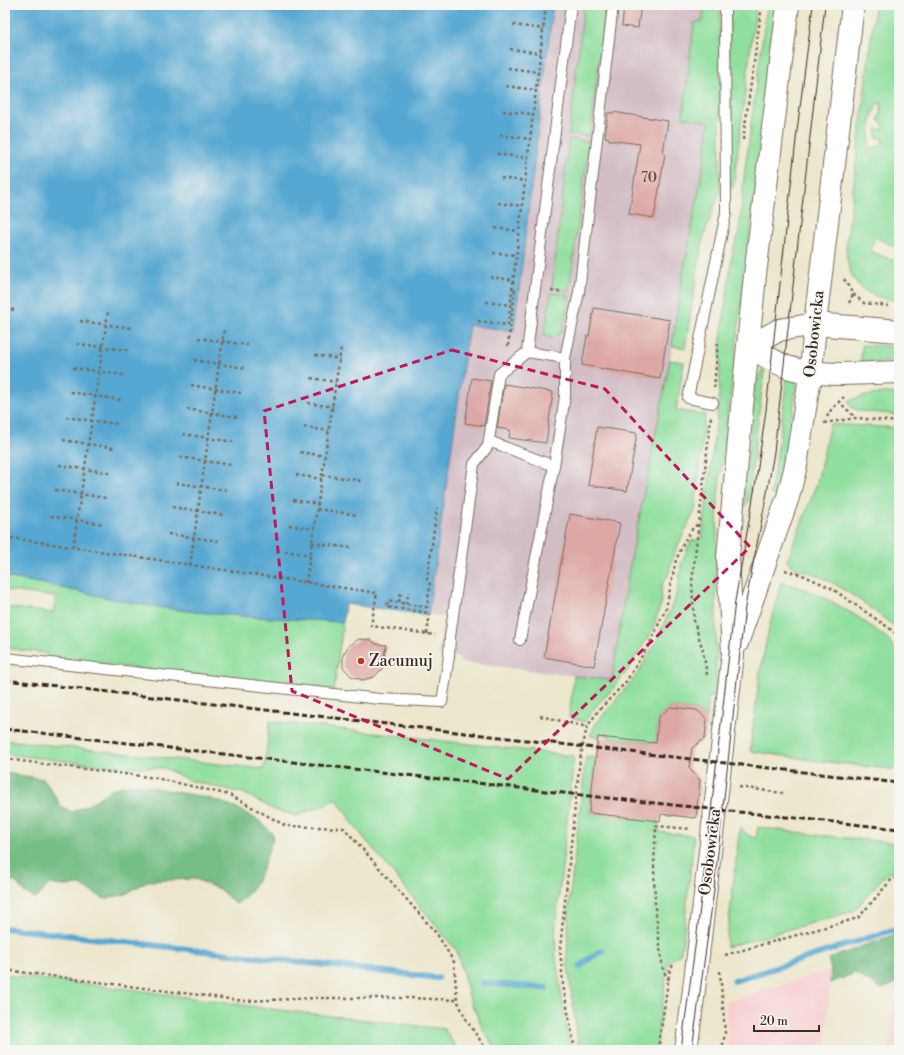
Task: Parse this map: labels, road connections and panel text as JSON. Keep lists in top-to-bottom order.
{
  "streets": {
    "street": ["Osobowicka"]
  },
  "places": ["Zacumuj"],
  "house_numbers": ["70"],
  "scale_bar": "20 m"
}
